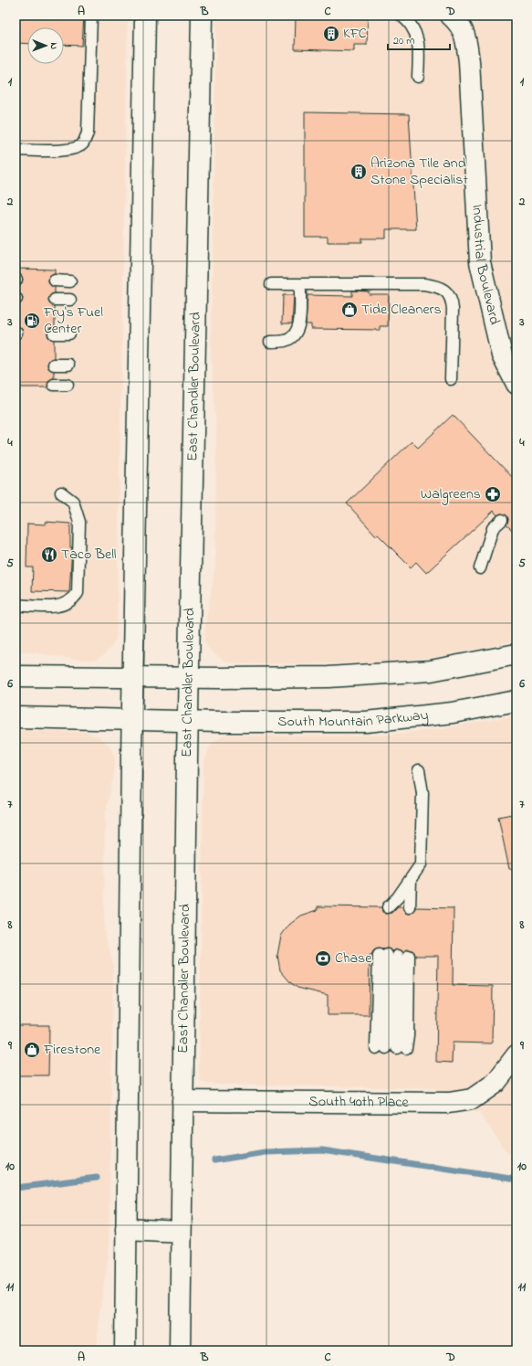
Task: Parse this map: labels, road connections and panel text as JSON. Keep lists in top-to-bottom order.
{
  "streets": {
    "main road": [
      "Industrial Boulevard",
      "East Chandler Boulevard",
      "South Mountain Parkway",
      "South 40th Place"
    ]
  },
  "crossings": [
    ["East Chandler Boulevard", "South Mountain Parkway"],
    ["East Chandler Boulevard", "South 40th Place"]
  ],
  "places": {
    "building": ["KFC", "Arizona Tile and Stone Specialist"],
    "shop": ["Tide Cleaners", "Firestone"],
    "fuel station": ["Fry's Fuel Center"],
    "pharmacy": ["Walgreens"],
    "restaurant": ["Taco Bell"],
    "bank": ["Chase"]
  },
  "scale_bar": "20 m",
  "north": "right",
  "grid": {
    "columns": [
      "A",
      "B",
      "C",
      "D"
    ],
    "rows": [
      "1",
      "2",
      "3",
      "4",
      "5",
      "6",
      "7",
      "8",
      "9",
      "10",
      "11"
    ]
  }
}
